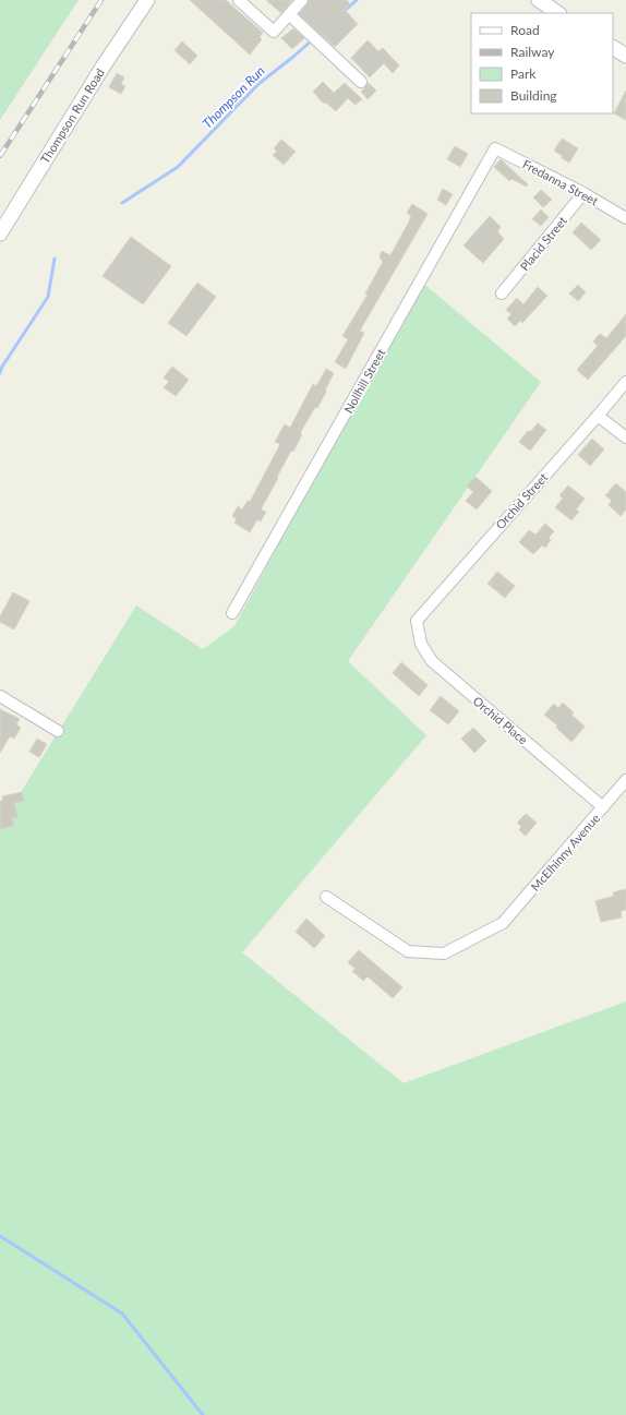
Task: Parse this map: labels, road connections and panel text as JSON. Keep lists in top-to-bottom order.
{
  "streets": {
    "street": [
      "Thompson Run Road",
      "Fredanna Street",
      "Placid Street",
      "Nollhill Street",
      "Orchid Street",
      "Orchid Place",
      "McElhinny Avenue"
    ]
  },
  "crossings": [
    ["Fredanna Street", "Placid Street"],
    ["Fredanna Street", "Nollhill Street"],
    ["Orchid Street", "Orchid Place"],
    ["Orchid Place", "McElhinny Avenue"]
  ],
  "water": ["Thompson Run"],
  "legend": [
    "Road",
    "Railway",
    "Park",
    "Building"
  ]
}
